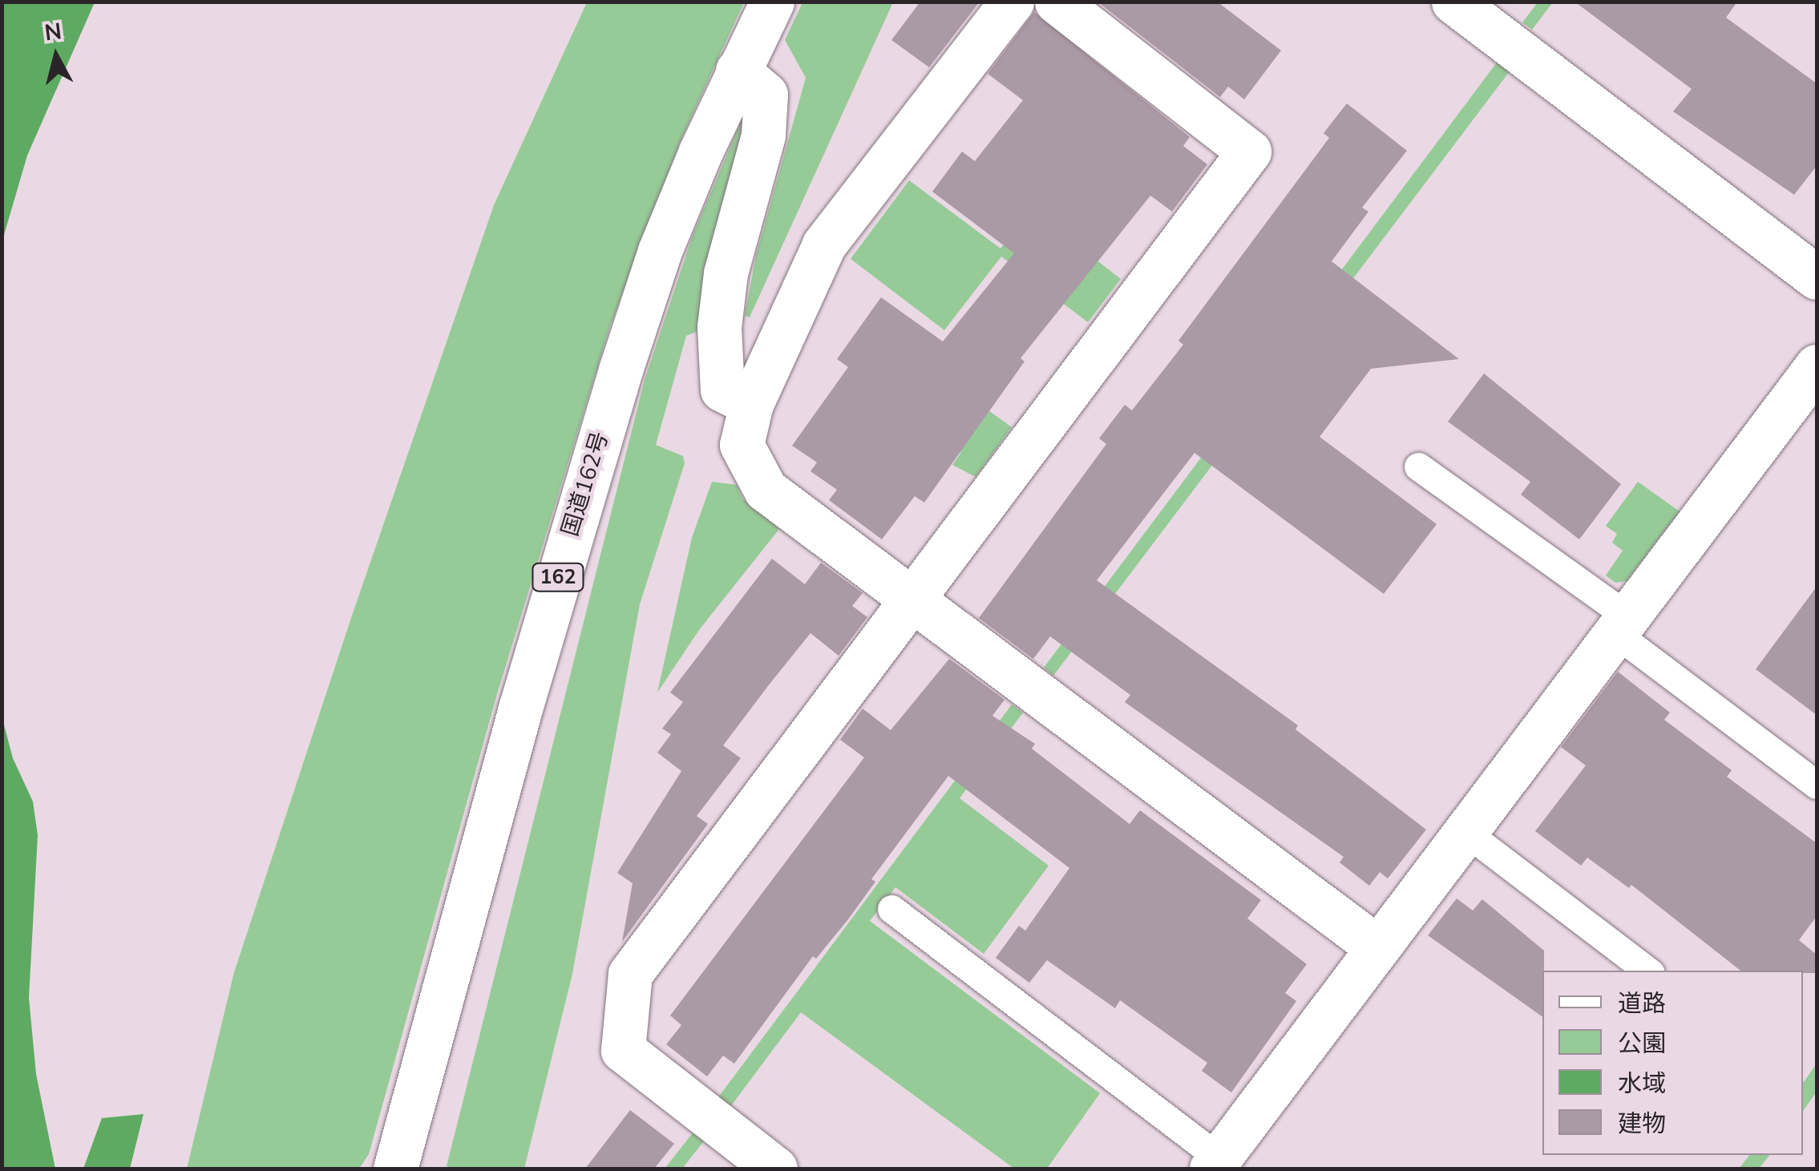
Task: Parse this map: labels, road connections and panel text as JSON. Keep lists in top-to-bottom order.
{
  "streets": {
    "main road": ["国道162号", "162"]
  },
  "legend": [
    "道路",
    "公園",
    "水域",
    "建物"
  ],
  "north": "top"
}
